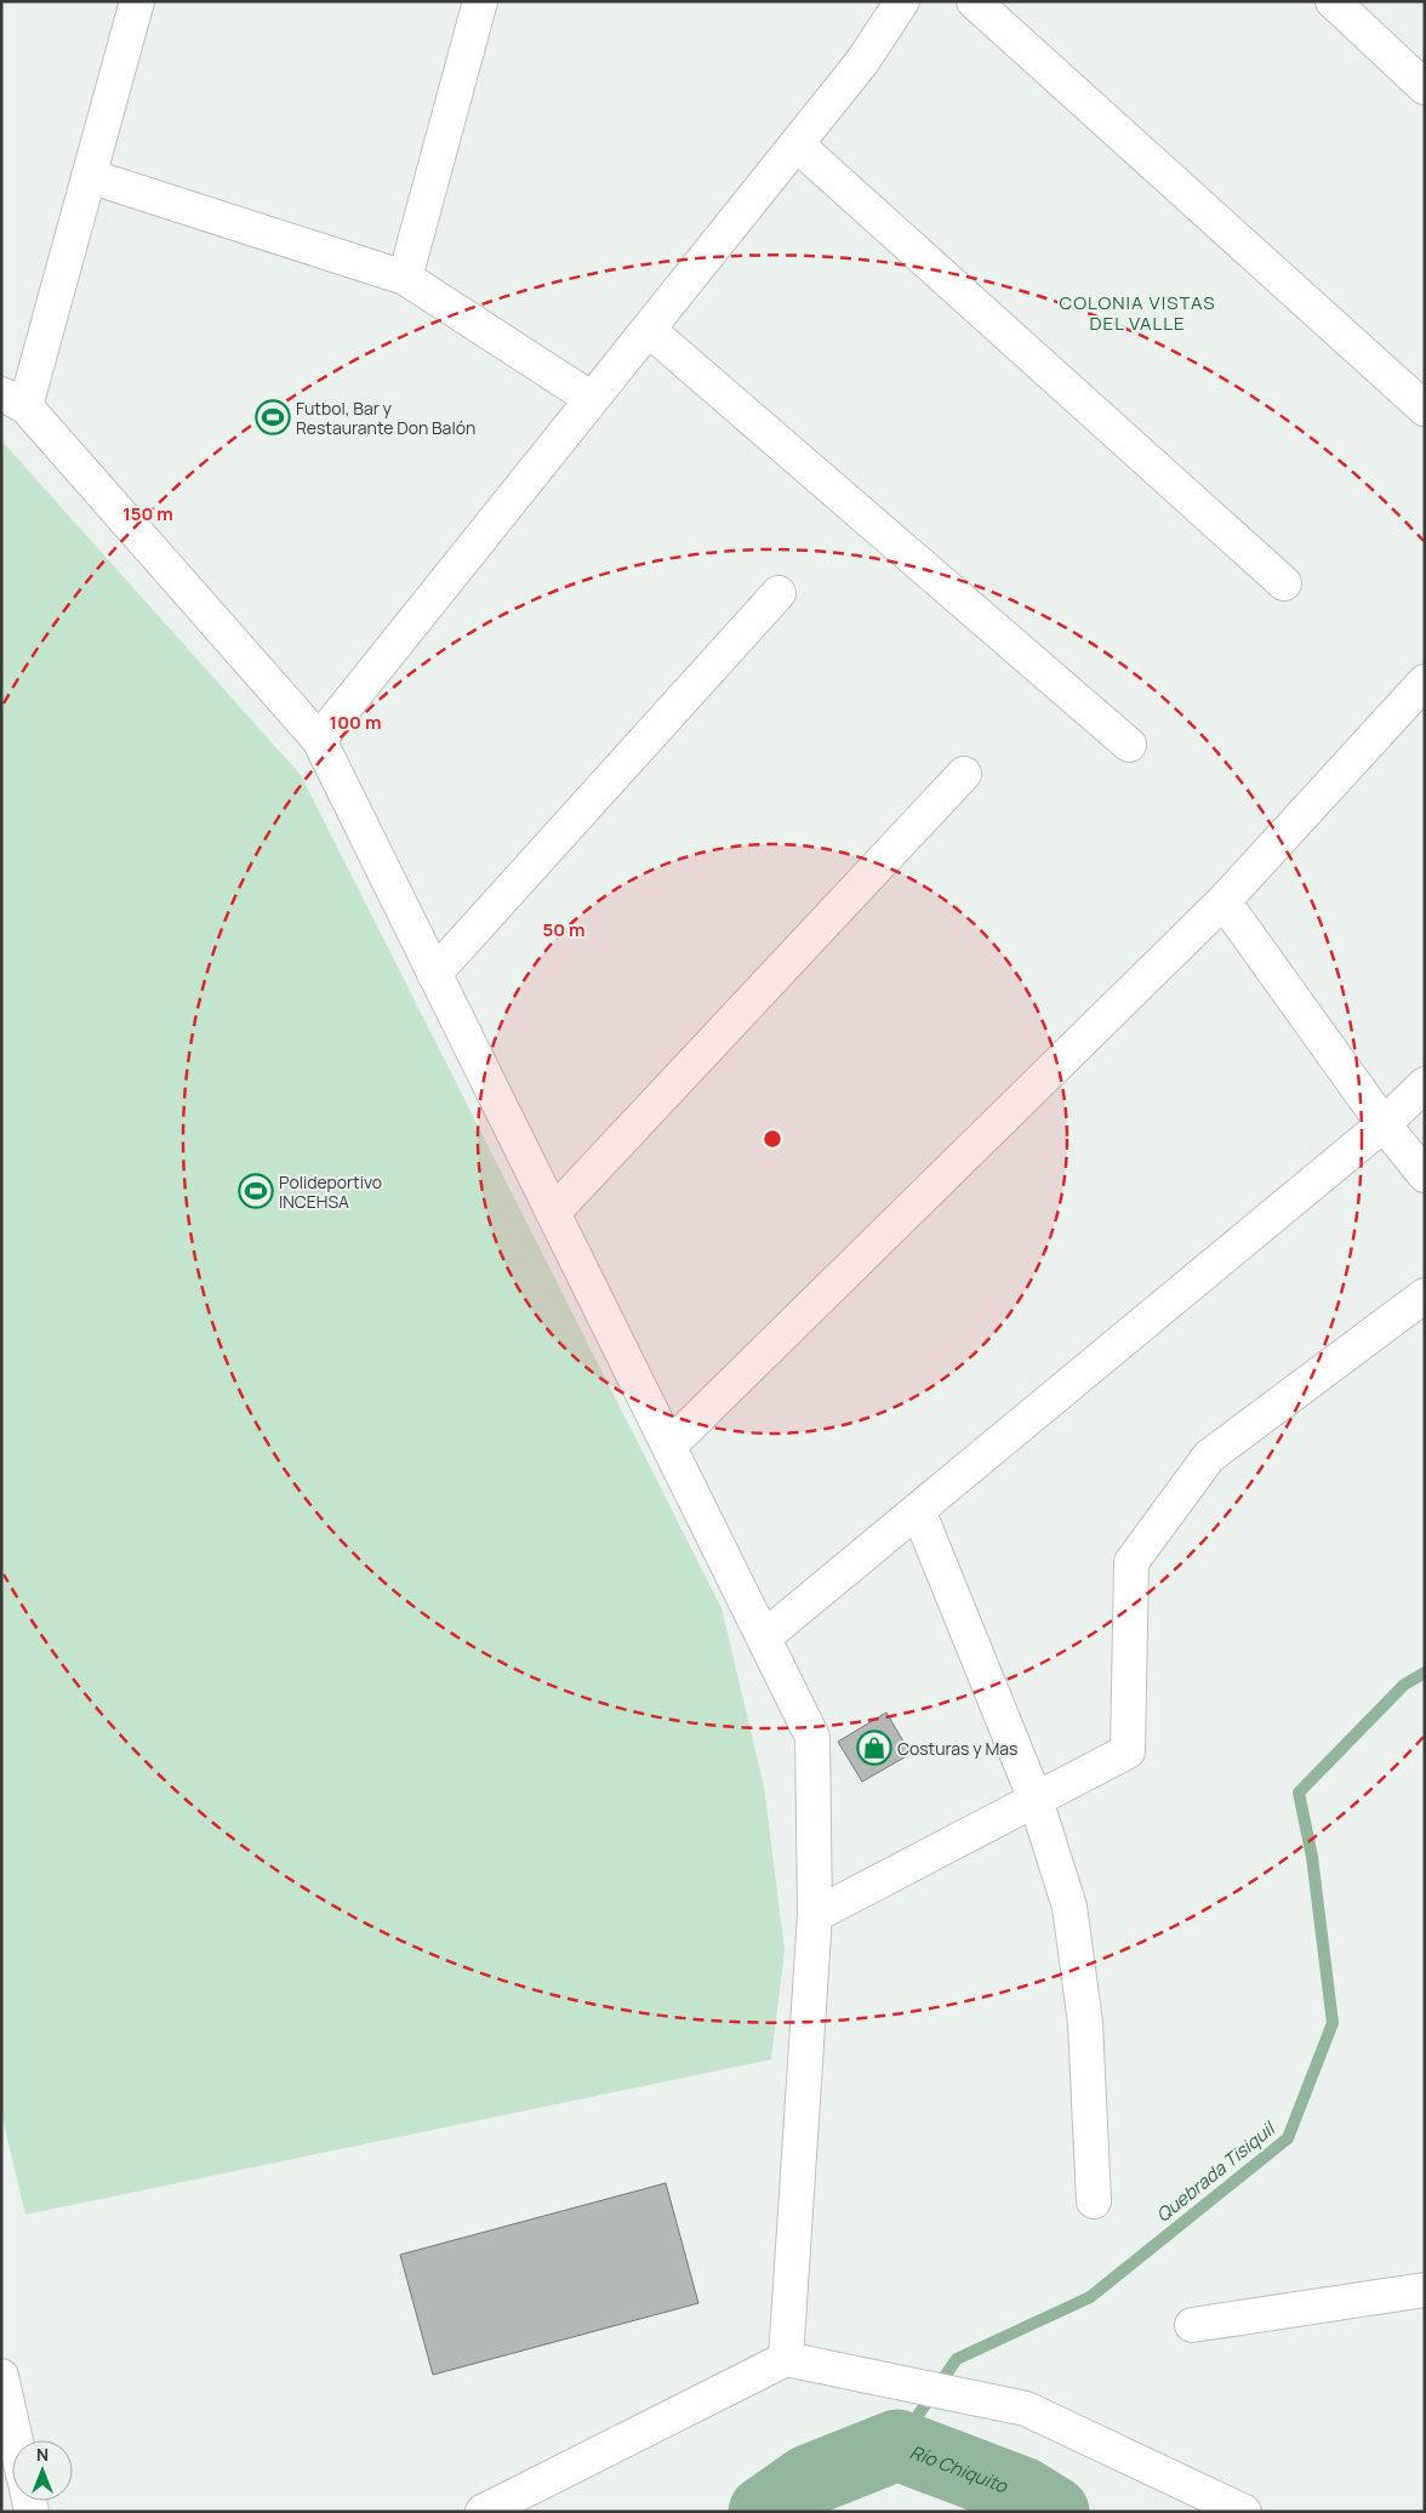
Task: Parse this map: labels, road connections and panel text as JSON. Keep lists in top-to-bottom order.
{
  "districts": ["COLONIA VISTAS DEL VALLE"],
  "water": ["Quebrada Tisiquil", "Río Chiquito"],
  "places": {
    "sports": ["Futbol, Bar y Restaurante Don Balón", "Polideportivo INCEHSA"],
    "shop": ["Costuras y Mas"]
  },
  "north": "top",
  "rings": ["150 m", "100 m", "50 m"]
}
